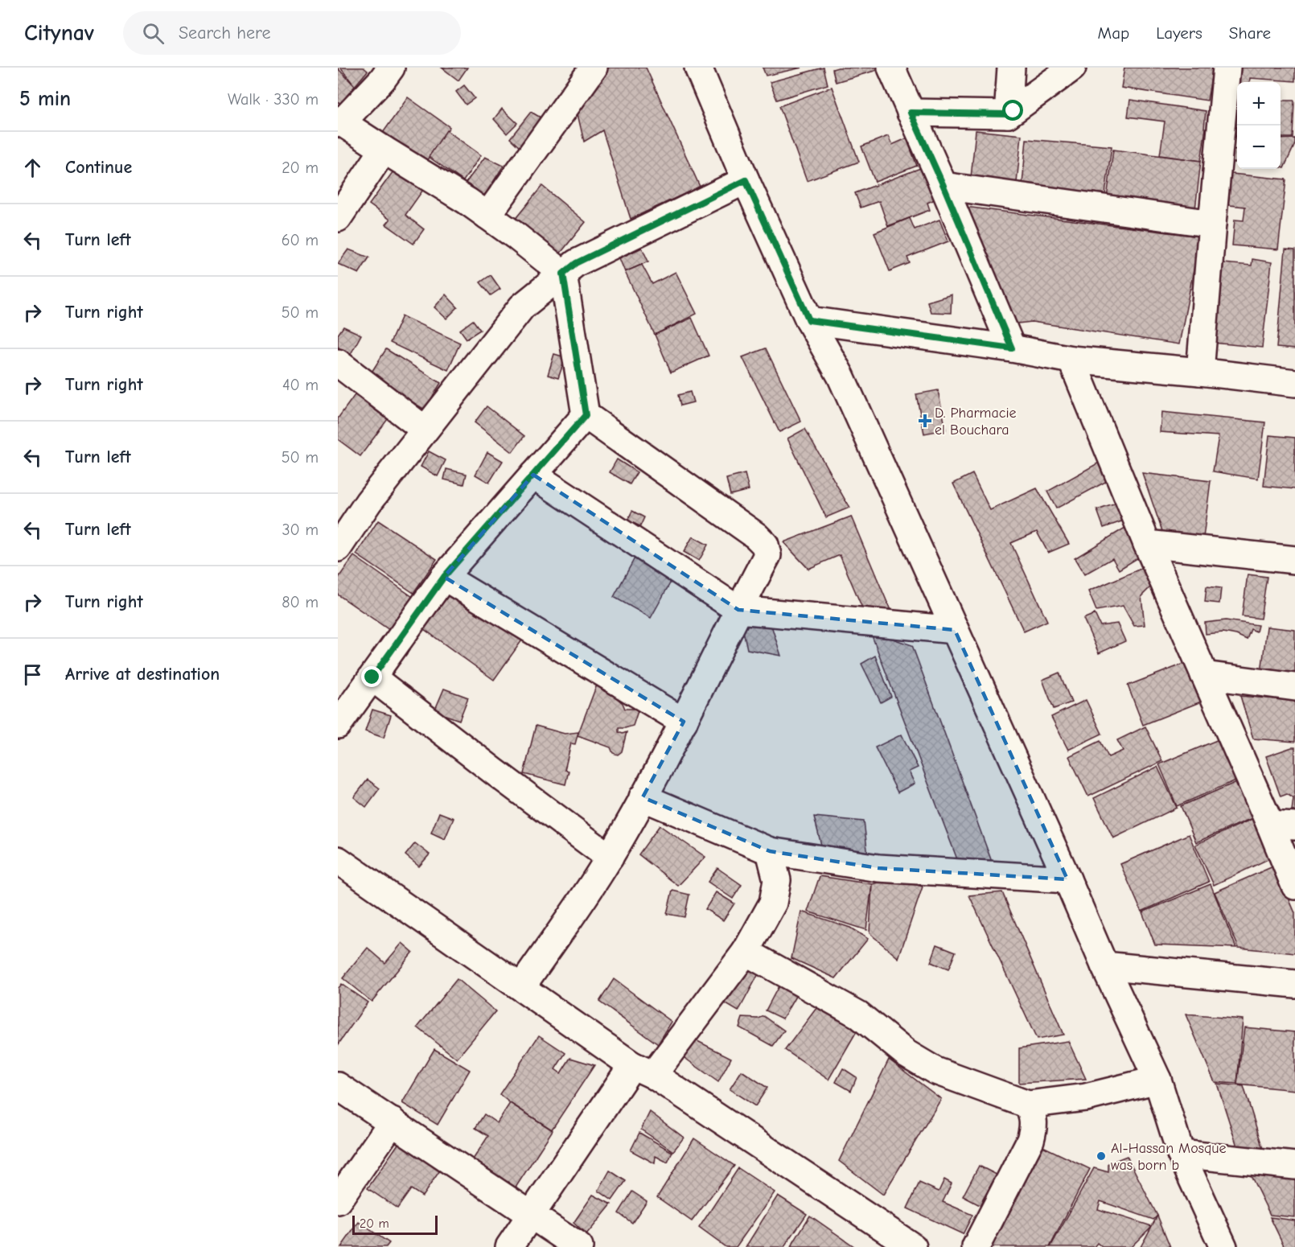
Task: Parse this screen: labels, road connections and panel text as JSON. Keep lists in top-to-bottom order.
{
  "places": {
    "health": ["D. Pharmacie el Bouchara"],
    "other": ["Al-Hassan Mosque was born b"]
  },
  "scale_bar": "20 m",
  "page": {
    "header": "Citynav",
    "search": "Search here",
    "nav": ["Map", "Layers", "Share"],
    "heading": ["5 min", "Walk · 330 m"],
    "map_buttons": ["+", "−"],
    "list": [
      ["Continue", "20 m"],
      ["Turn left", "60 m"],
      ["Turn right", "50 m"],
      ["Turn right", "40 m"],
      ["Turn left", "50 m"],
      ["Turn left", "30 m"],
      ["Turn right", "80 m"],
      "Arrive at destination"
    ],
    "scale": "20 m"
  }
}
